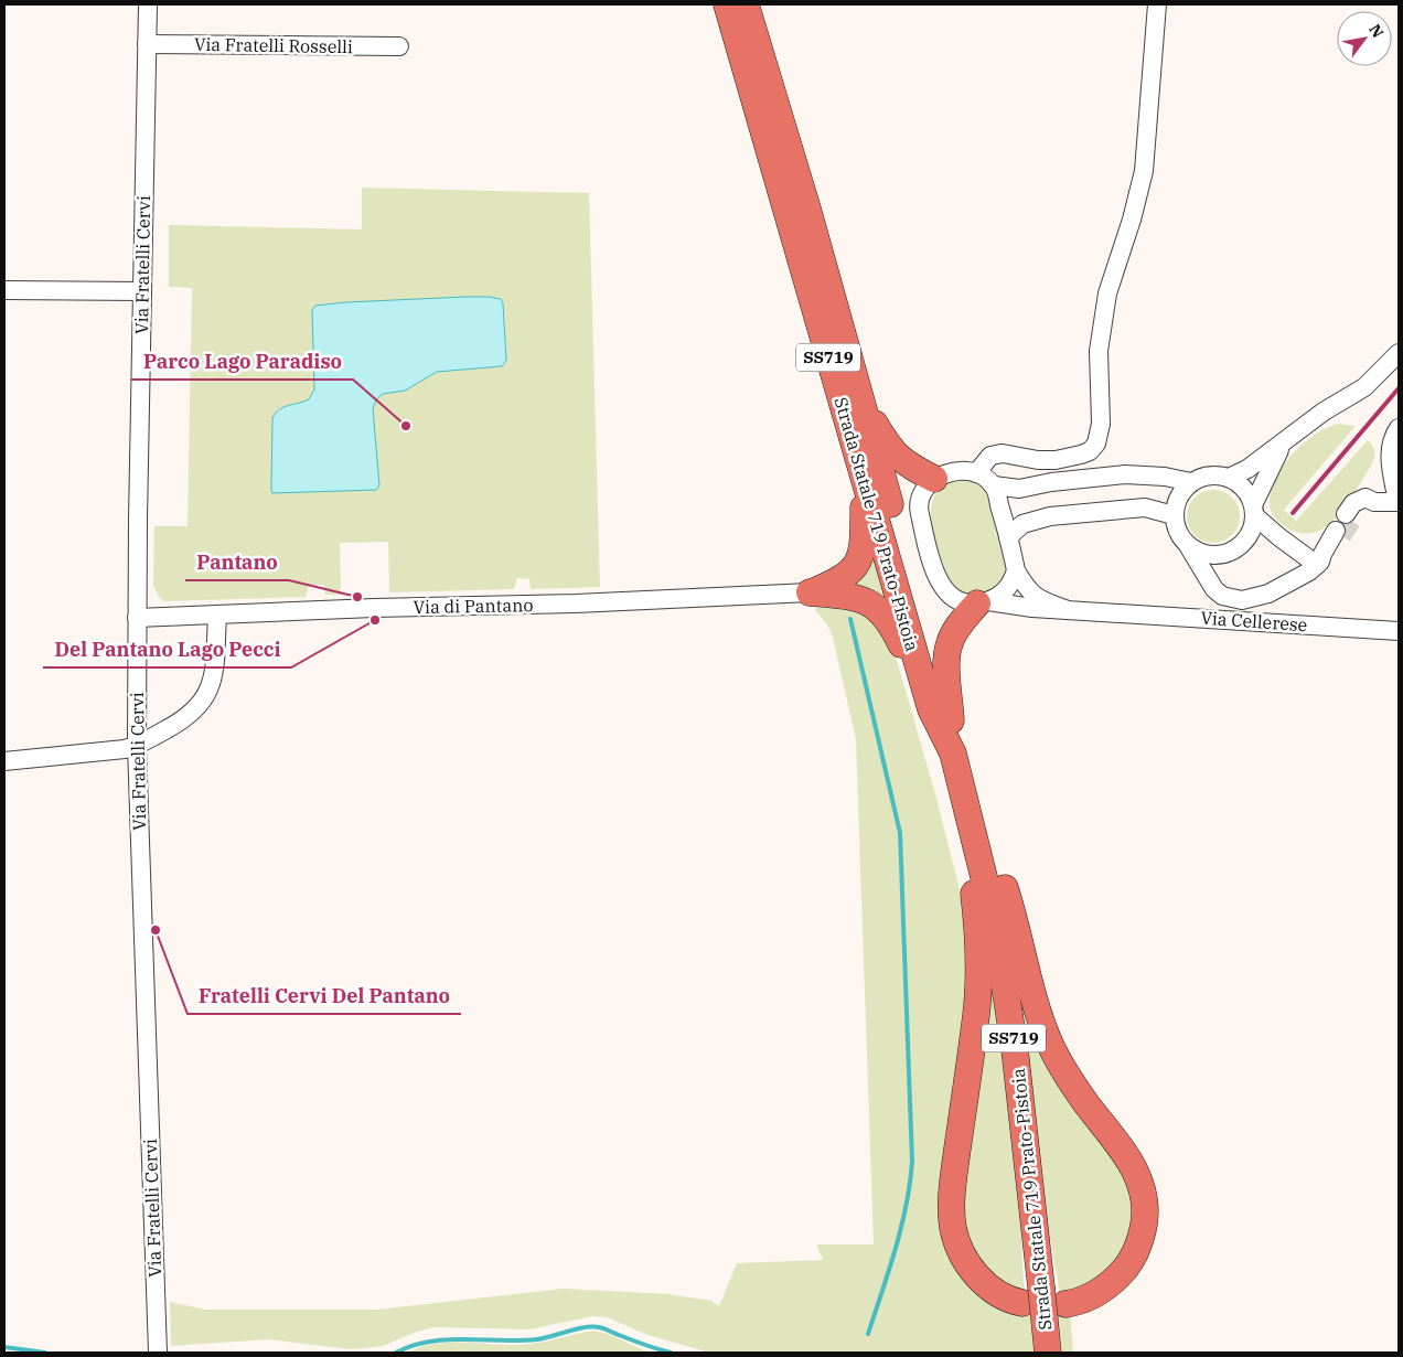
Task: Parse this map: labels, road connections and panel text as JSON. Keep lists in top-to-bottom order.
{
  "streets": {
    "highway": ["SS719", "Strada Statale 719 Prato-Pistoia"],
    "street": [
      "Via Fratelli Rosselli",
      "Via Fratelli Cervi",
      "Via di Pantano",
      "Via Cellerese"
    ]
  },
  "crossings": [
    ["Via Fratelli Rosselli", "Via Fratelli Cervi"],
    ["Via Fratelli Cervi", "Via di Pantano"]
  ],
  "places": [
    "Parco Lago Paradiso",
    "Pantano",
    "Del Pantano Lago Pecci",
    "Fratelli Cervi Del Pantano"
  ],
  "north": "top right"
}
